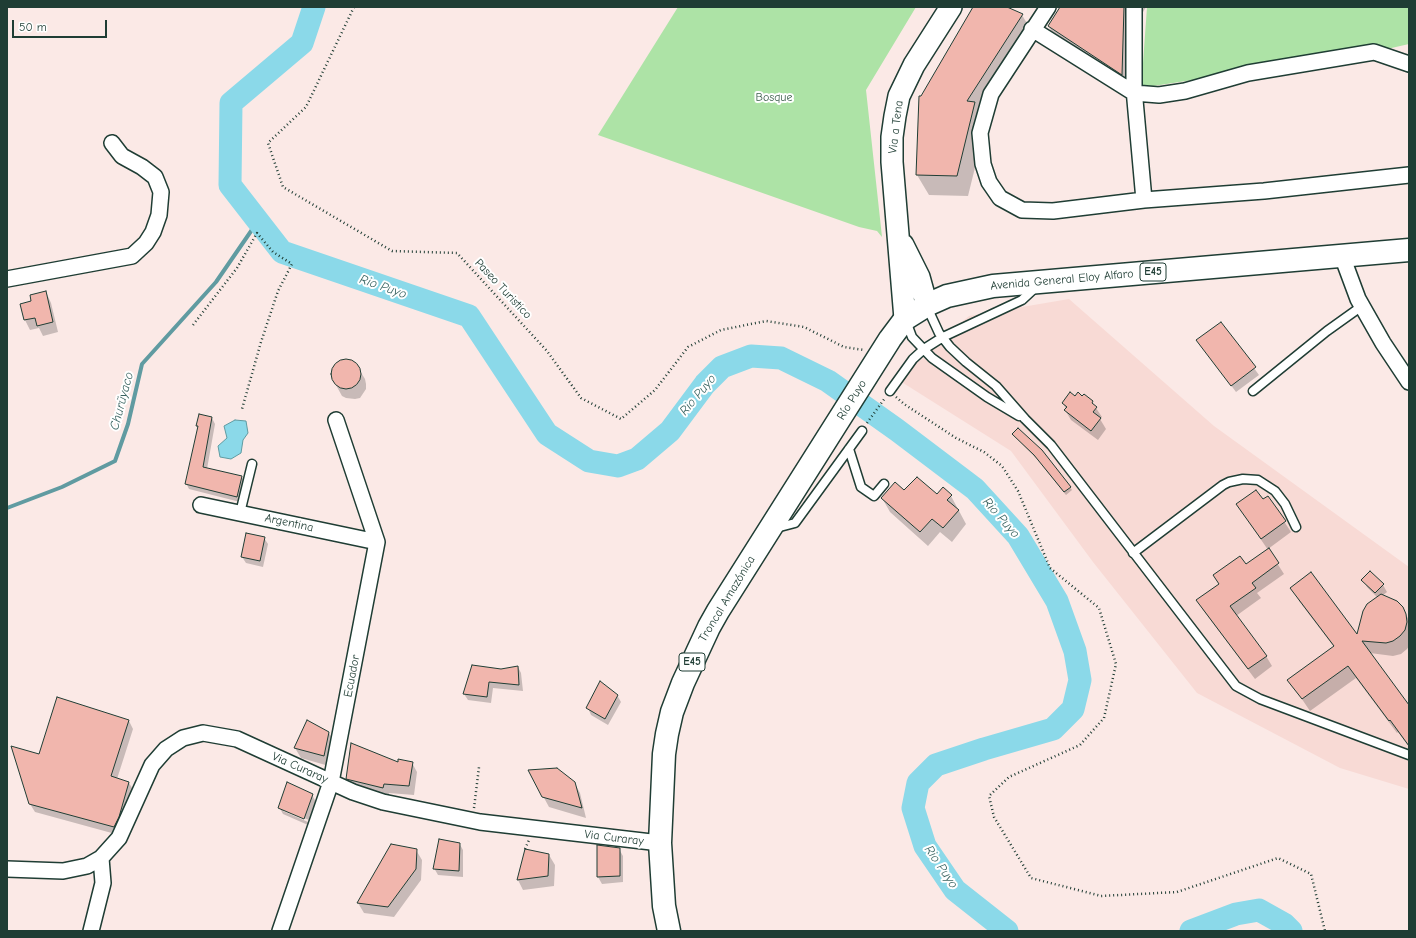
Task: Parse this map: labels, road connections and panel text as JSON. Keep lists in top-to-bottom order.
{
  "streets": {
    "highway": [
      "E45",
      "Avenida General Eloy Alfaro",
      "Río Puyo",
      "Troncal Amazónica"
    ],
    "main road": ["Via a Tena"],
    "street": ["Argentina", "Ecuador", "Via Curaray"],
    "path": ["Paseo Turistico"]
  },
  "crossings": [
    ["Via a Tena", "Avenida General Eloy Alfaro"],
    ["Avenida General Eloy Alfaro", "Río Puyo"],
    ["Río Puyo", "Troncal Amazónica"],
    ["Argentina", "Ecuador"],
    ["Troncal Amazónica", "Via Curaray"],
    ["Ecuador", "Via Curaray"]
  ],
  "water": ["Rio Puyo", "Churüyaco"],
  "parks": ["Bosque"],
  "scale_bar": "50 m"
}
